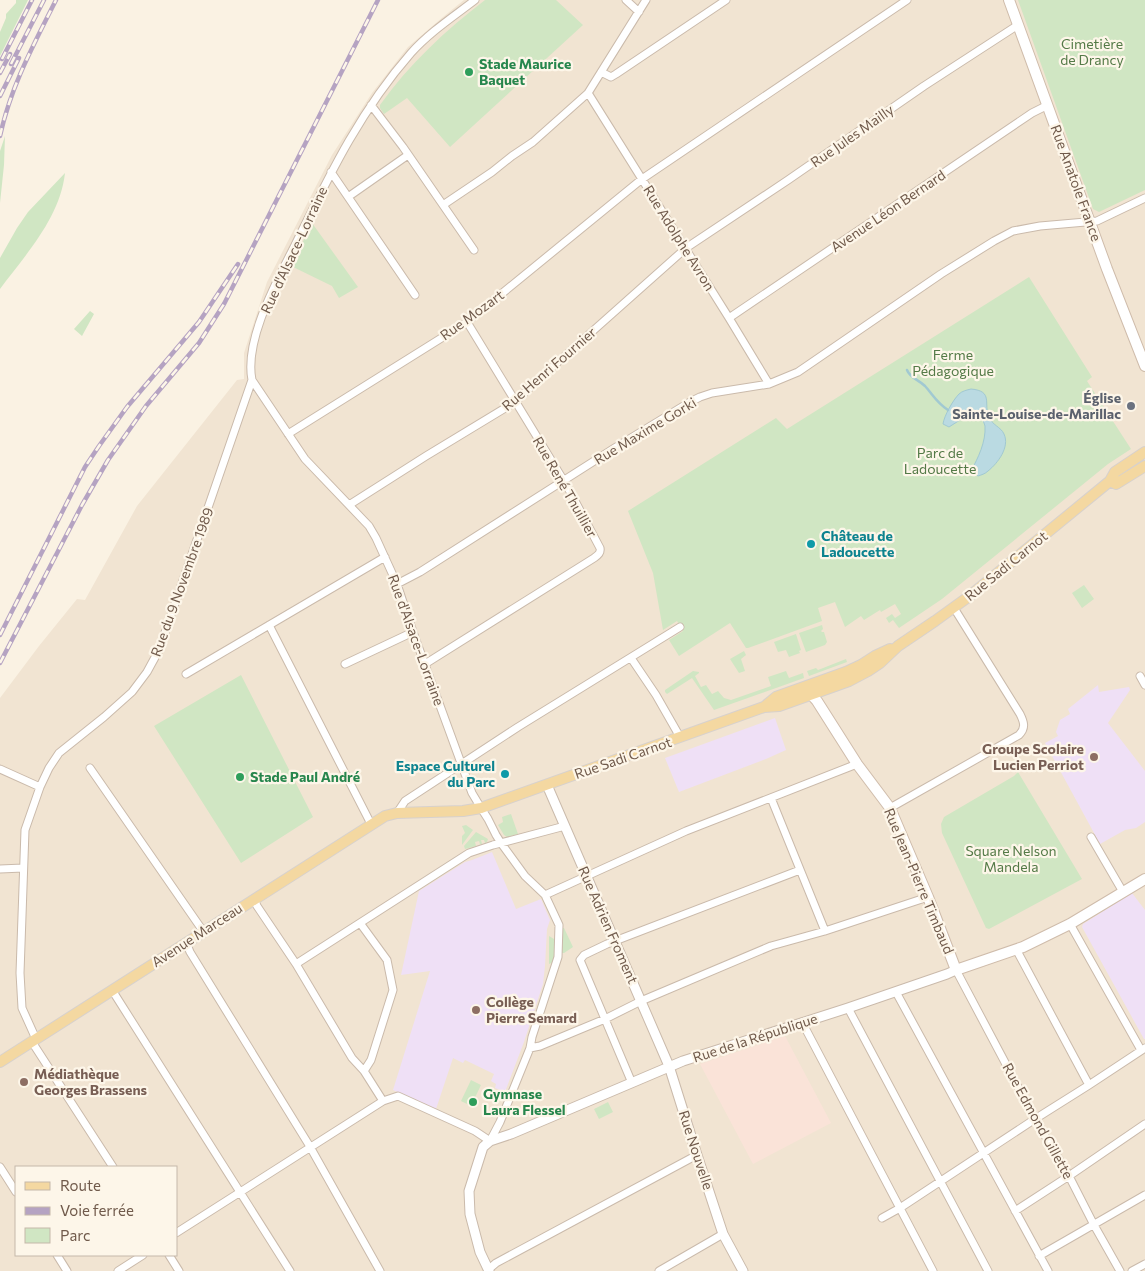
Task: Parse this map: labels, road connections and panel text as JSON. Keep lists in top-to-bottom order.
{
  "streets": {
    "main road": [
      "Rue Anatole France",
      "Rue Sadi Carnot",
      "Rue Jean-Pierre Timbaud",
      "Avenue Marceau",
      "Rue de la République"
    ],
    "street": [
      "Rue Jules Mailly",
      "Avenue Léon Bernard",
      "Rue Adolphe Avron",
      "Rue d'Alsace-Lorraine",
      "Rue Mozart",
      "Rue Henri Fournier",
      "Rue Maxime Gorki",
      "Rue René Thuillier",
      "Rue du 9 Novembre 1989",
      "Rue Adrien Froment",
      "Rue Edmond Gillette",
      "Rue Nouvelle"
    ]
  },
  "crossings": [
    ["Rue Jules Mailly", "Rue Anatole France"],
    ["Rue Jules Mailly", "Rue Adolphe Avron"],
    ["Rue Jules Mailly", "Rue Henri Fournier"],
    ["Rue Anatole France", "Avenue Léon Bernard"],
    ["Rue Anatole France", "Rue Maxime Gorki"],
    ["Avenue Léon Bernard", "Rue Adolphe Avron"],
    ["Rue Adolphe Avron", "Rue Mozart"],
    ["Rue Adolphe Avron", "Rue Henri Fournier"],
    ["Rue Adolphe Avron", "Rue Maxime Gorki"],
    ["Rue d'Alsace-Lorraine", "Rue Mozart"],
    ["Rue d'Alsace-Lorraine", "Rue Henri Fournier"],
    ["Rue d'Alsace-Lorraine", "Rue Maxime Gorki"],
    ["Rue d'Alsace-Lorraine", "Rue René Thuillier"],
    ["Rue d'Alsace-Lorraine", "Rue Sadi Carnot"],
    ["Rue d'Alsace-Lorraine", "Rue du 9 Novembre 1989"],
    ["Rue Mozart", "Rue René Thuillier"],
    ["Rue Henri Fournier", "Rue René Thuillier"],
    ["Rue Maxime Gorki", "Rue René Thuillier"],
    ["Rue Sadi Carnot", "Rue Jean-Pierre Timbaud"],
    ["Rue Sadi Carnot", "Rue Adrien Froment"],
    ["Rue Sadi Carnot", "Avenue Marceau"],
    ["Rue du 9 Novembre 1989", "Avenue Marceau"],
    ["Rue Jean-Pierre Timbaud", "Rue de la République"],
    ["Rue Jean-Pierre Timbaud", "Rue Edmond Gillette"],
    ["Rue Adrien Froment", "Rue de la République"],
    ["Rue Adrien Froment", "Rue Nouvelle"],
    ["Rue de la République", "Rue Edmond Gillette"],
    ["Rue de la République", "Rue Nouvelle"]
  ],
  "parks": [
    "Cimetière de Drancy",
    "Ferme Pédagogique",
    "Parc de Ladoucette",
    "Square Nelson Mandela"
  ],
  "places": [
    "Stade Maurice Baquet",
    "Église Sainte-Louise-de-Marillac",
    "Château de Ladoucette",
    "Groupe Scolaire Lucien Perriot",
    "Espace Culturel du Parc",
    "Stade Paul André",
    "Collège Pierre Semard",
    "Médiathèque Georges Brassens",
    "Gymnase Laura Flessel"
  ],
  "legend": ["Route", "Voie ferrée", "Parc"]
}
